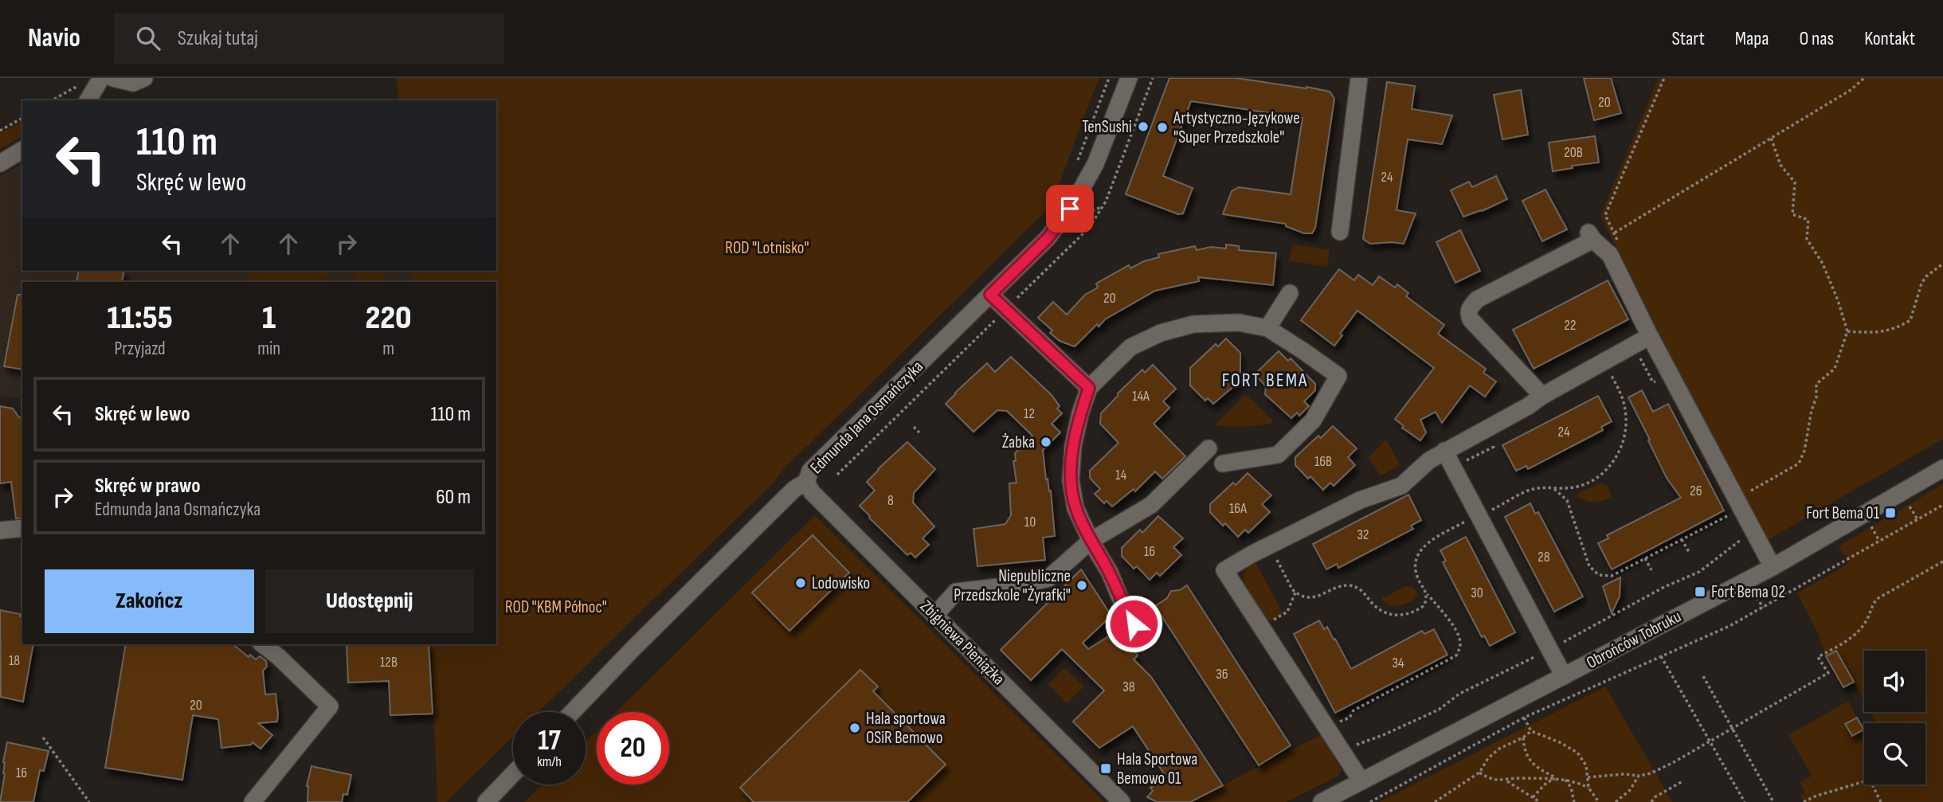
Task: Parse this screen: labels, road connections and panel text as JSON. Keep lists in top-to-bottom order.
{
  "streets": {
    "street": ["Edmunda Jana Osmańczyka", "Obrońców Tobruku", "Zbigniewa Pieniążka"]
  },
  "crossings": [
    ["Edmunda Jana Osmańczyka", "Zbigniewa Pieniążka"]
  ],
  "districts": ["FORT BEMA"],
  "parks": ["ROD \"Lotnisko\"", "ROD \"KBM Północ\""],
  "places": {
    "other": [
      "TenSushi",
      "Artystyczno-Językowe \"Super Przedszkole\"",
      "Żabka",
      "Lodowisko",
      "Niepubliczne Przedszkole \"Żyrafki\"",
      "Hala sportowa OSiR Bemowo"
    ],
    "transit": ["Fort Bema 01", "Fort Bema 02", "Hala Sportowa Bemowo 01"]
  },
  "house_numbers": [
    "20",
    "20B",
    "24",
    "20",
    "22",
    "14A",
    "12",
    "24",
    "16B",
    "14",
    "26",
    "8",
    "16A",
    "10",
    "32",
    "16",
    "28",
    "30",
    "18",
    "12B",
    "34",
    "36",
    "38",
    "20",
    "16"
  ],
  "page": {
    "header": "Navio",
    "search": "Szukaj tutaj",
    "nav": [
      "Start",
      "Mapa",
      "O nas",
      "Kontakt"
    ],
    "turn": ["110 m", "Skręć w lewo"],
    "eta": [
      "11:55",
      "Przyjazd",
      "1",
      "min",
      "220",
      "m"
    ],
    "list": [
      {
        "name": "Skręć w lewo",
        "value": "110 m"
      },
      {
        "name": "Skręć w prawo",
        "note": "Edmunda Jana Osmańczyka",
        "value": "60 m"
      }
    ],
    "buttons": ["Zakończ", "Udostępnij"],
    "speed": "17 km/h",
    "limit": "20"
  }
}
